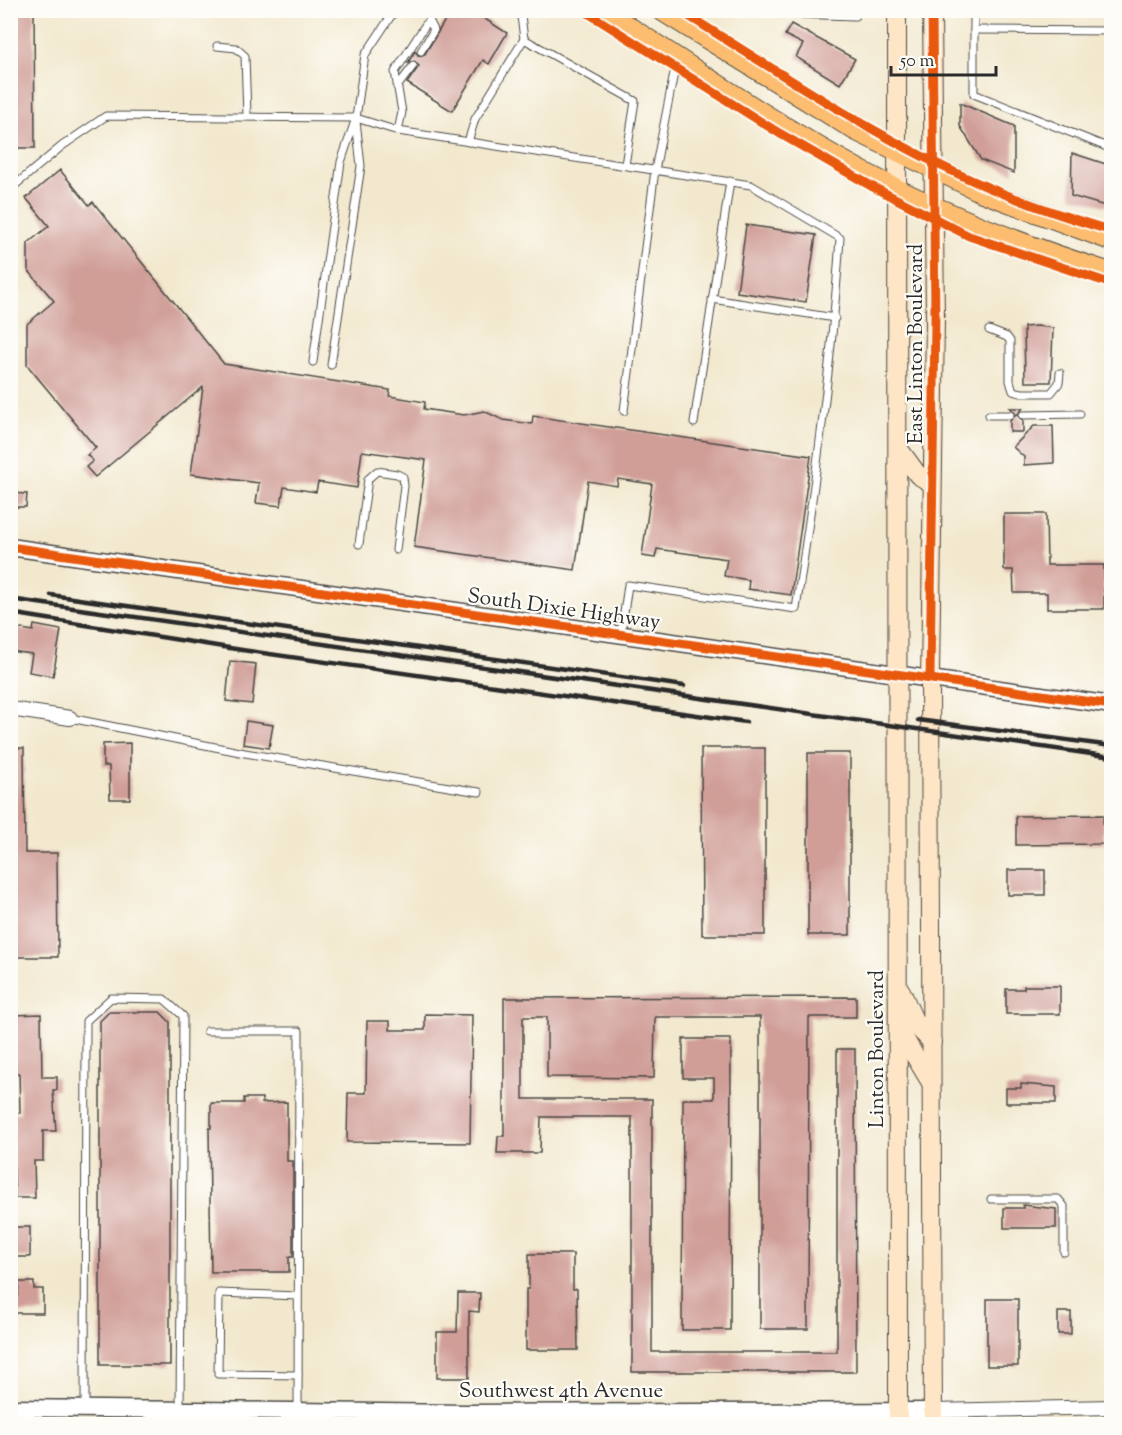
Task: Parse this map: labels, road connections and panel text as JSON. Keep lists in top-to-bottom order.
{
  "streets": {
    "main road": ["East Linton Boulevard", "Linton Boulevard"],
    "street": ["South Dixie Highway", "Southwest 4th Avenue"]
  },
  "crossings": [
    ["East Linton Boulevard", "South Dixie Highway"],
    ["East Linton Boulevard", "Linton Boulevard"],
    ["South Dixie Highway", "Linton Boulevard"],
    ["Linton Boulevard", "Southwest 4th Avenue"]
  ],
  "scale_bar": "50 m"
}
